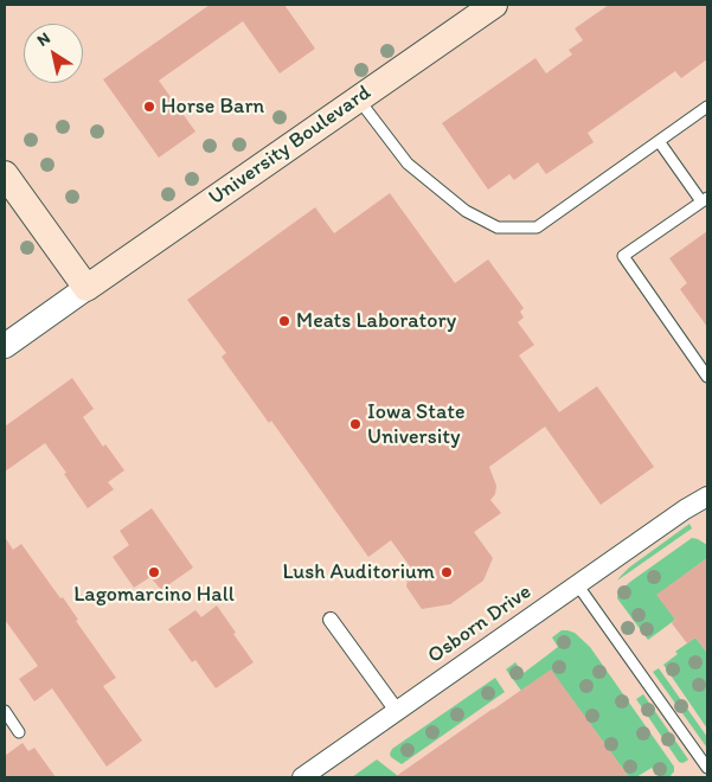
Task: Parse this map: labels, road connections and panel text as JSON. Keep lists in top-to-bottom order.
{
  "streets": {
    "main road": ["University Boulevard"],
    "street": ["Osborn Drive"]
  },
  "places": [
    "Horse Barn",
    "Meats Laboratory",
    "Iowa State University",
    "Lagomarcino Hall",
    "Lush Auditorium"
  ],
  "north": "top left"
}
